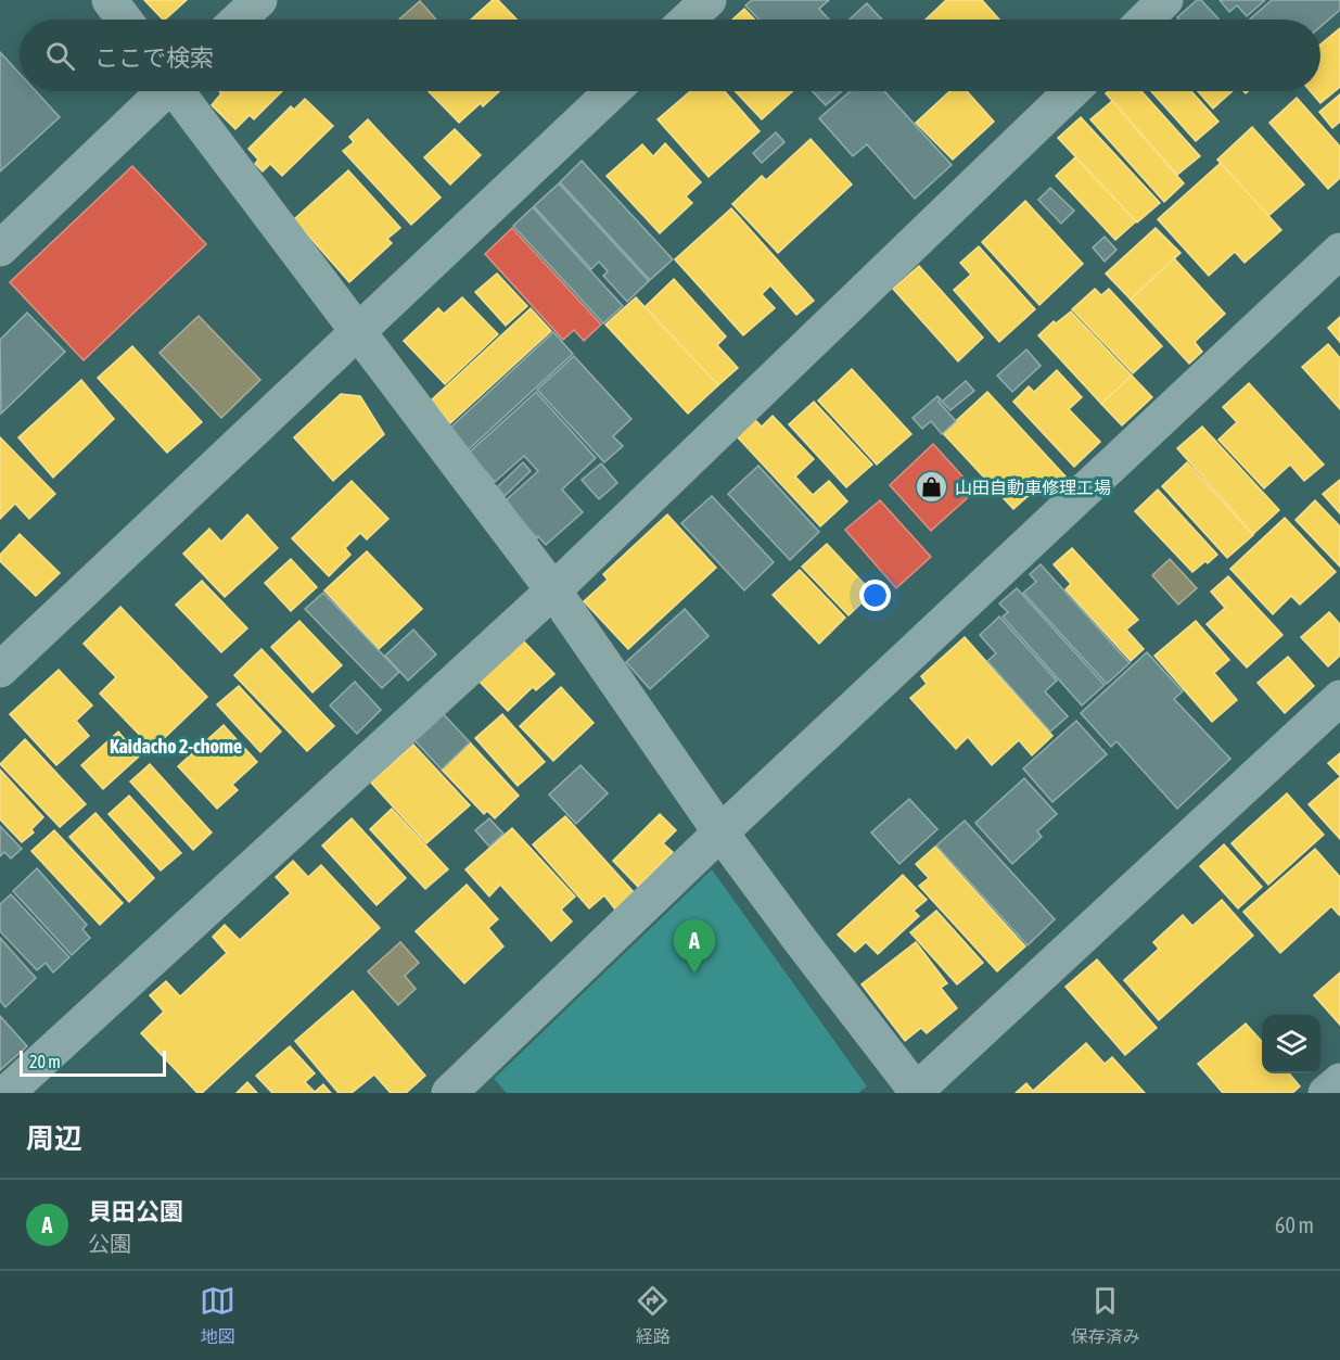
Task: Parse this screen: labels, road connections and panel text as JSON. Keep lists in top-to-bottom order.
{
  "districts": ["Kaidacho 2-chome"],
  "places": {
    "shop": ["山田自動車修理工場"]
  },
  "scale_bar": "20 m",
  "page": {
    "search": "ここで検索",
    "pins": "A",
    "scale": "20 m",
    "heading": "周辺",
    "list": [
      {
        "mark": "A",
        "name": "貝田公園",
        "note": "公園",
        "value": "60 m"
      }
    ],
    "nav": ["地図", "経路", "保存済み"]
  }
}
